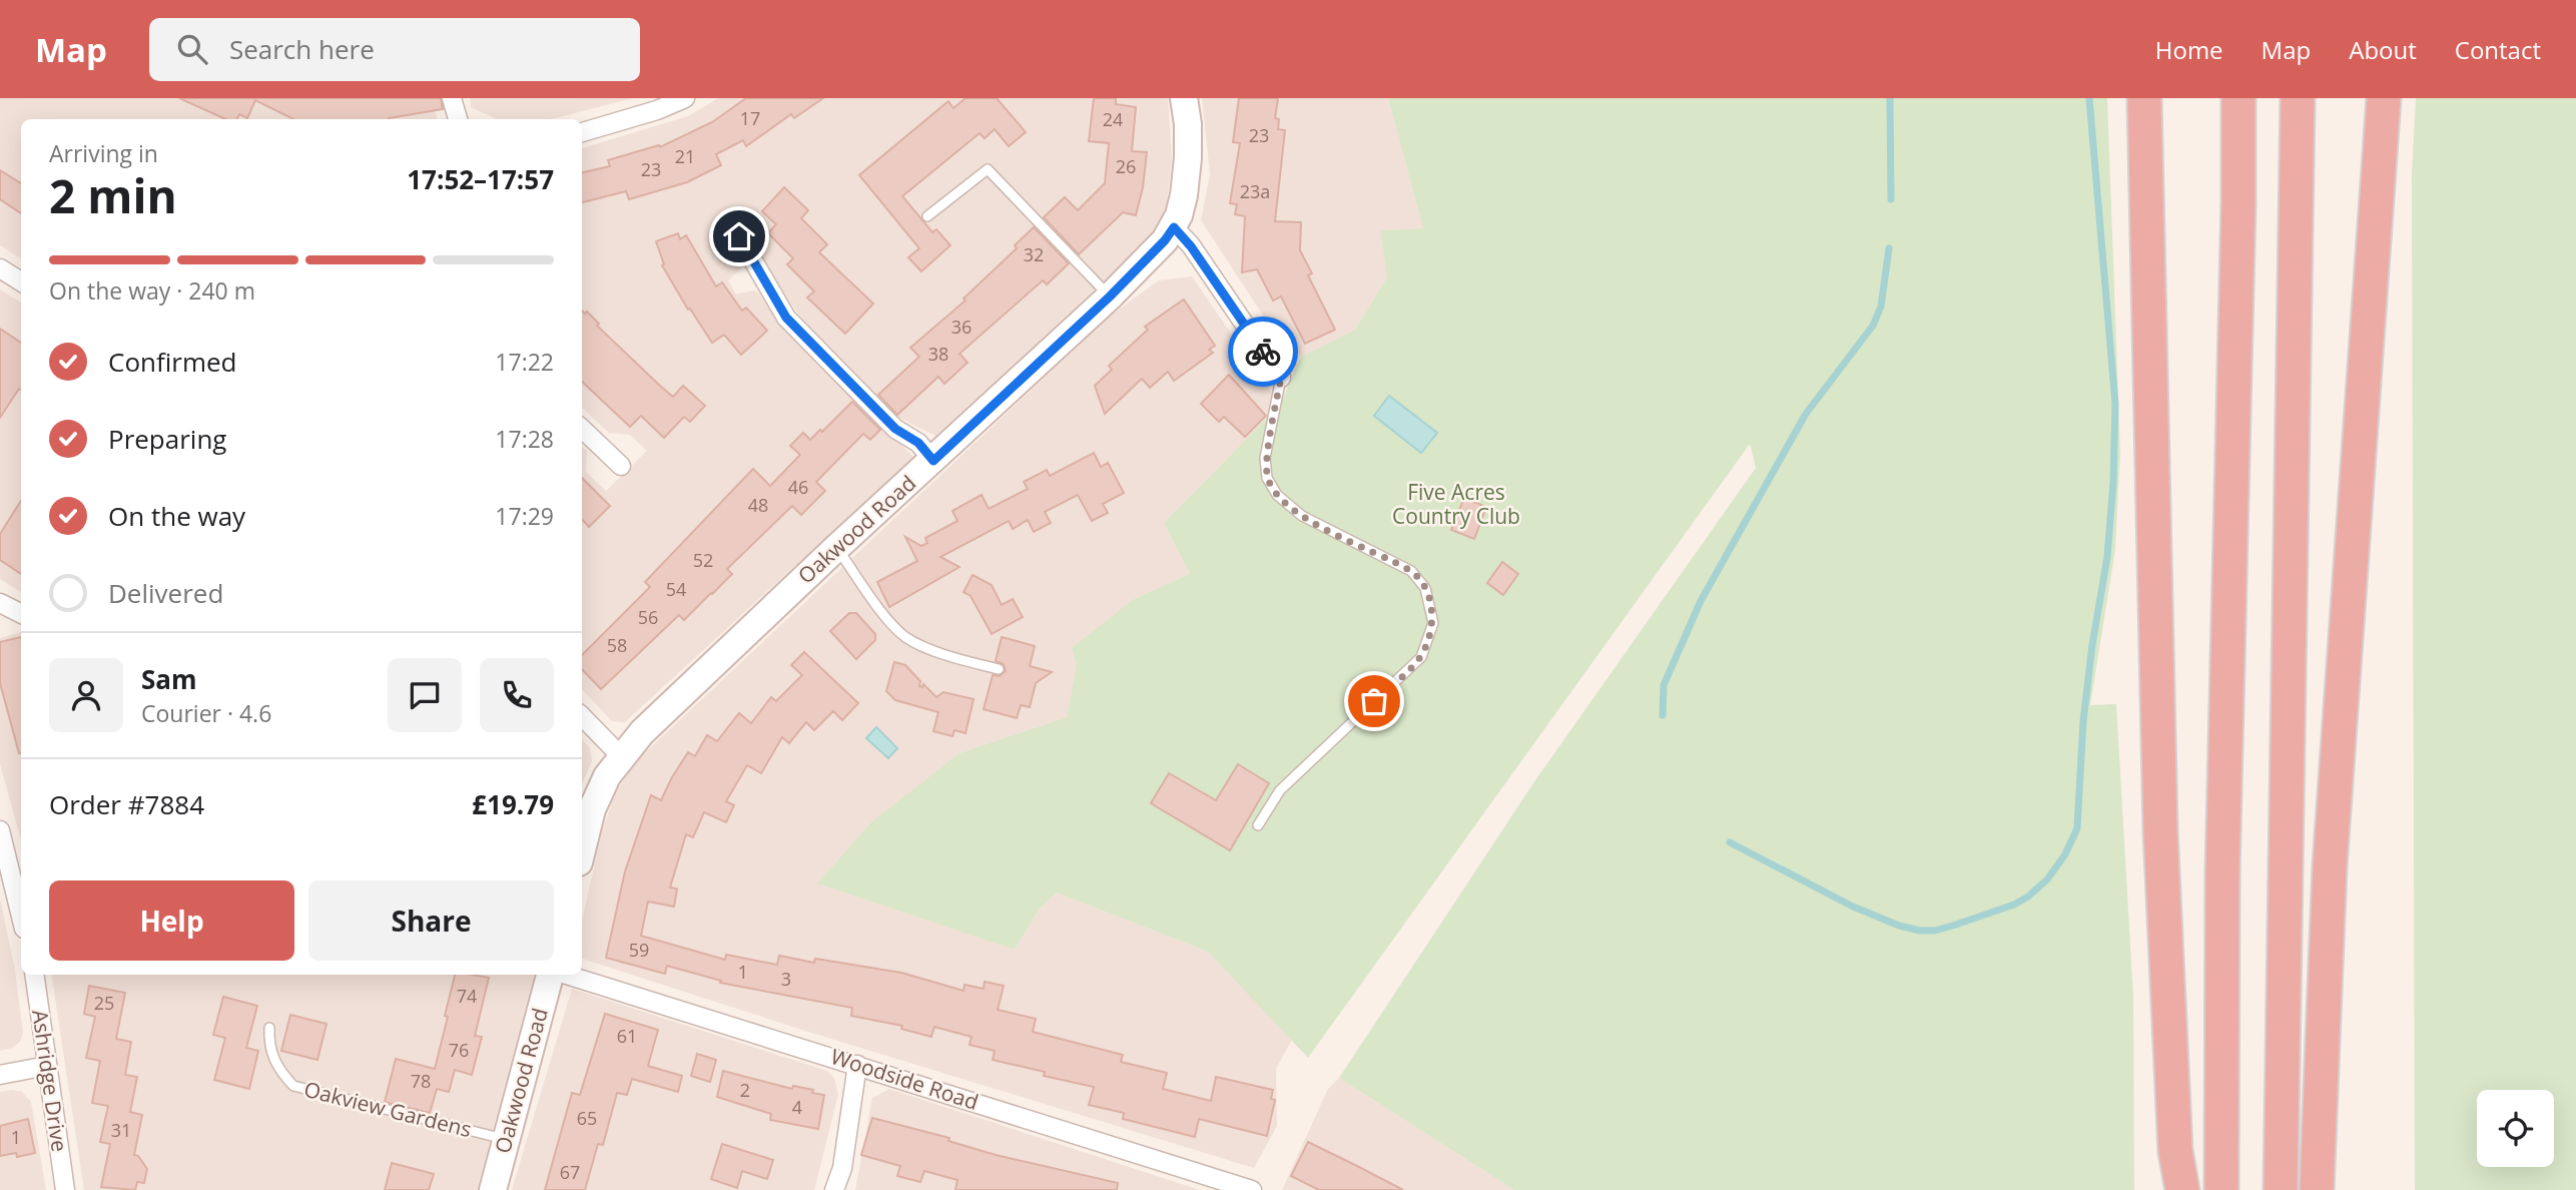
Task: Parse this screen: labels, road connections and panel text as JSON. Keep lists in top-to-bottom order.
{
  "streets": {
    "street": ["Oakwood Road", "Woodside Road", "Ashridge Drive"],
    "lane": ["Oakview Gardens"]
  },
  "crossings": [
    ["Oakwood Road", "Oakview Gardens"]
  ],
  "parks": ["Five Acres Country Club"],
  "house_numbers": [
    "17",
    "24",
    "23",
    "21",
    "26",
    "23",
    "23a",
    "32",
    "36",
    "38",
    "46",
    "48",
    "52",
    "54",
    "56",
    "58",
    "59",
    "1",
    "3",
    "74",
    "25",
    "61",
    "76",
    "78",
    "2",
    "4",
    "65",
    "31",
    "1",
    "67"
  ],
  "page": {
    "header": "Map",
    "search": "Search here",
    "nav": [
      "Home",
      "Map",
      "About",
      "Contact"
    ],
    "heading": ["2 min", "Arriving in", "17:52–17:57"],
    "panel": [
      "Sam",
      "Courier · 4.6",
      "Order #7884",
      "£19.79"
    ],
    "bar": "On the way · 240 m",
    "list": [
      ["Confirmed", "17:22"],
      ["Preparing", "17:28"],
      ["On the way", "17:29"],
      "Delivered"
    ],
    "buttons": ["Help", "Share"]
  }
}
